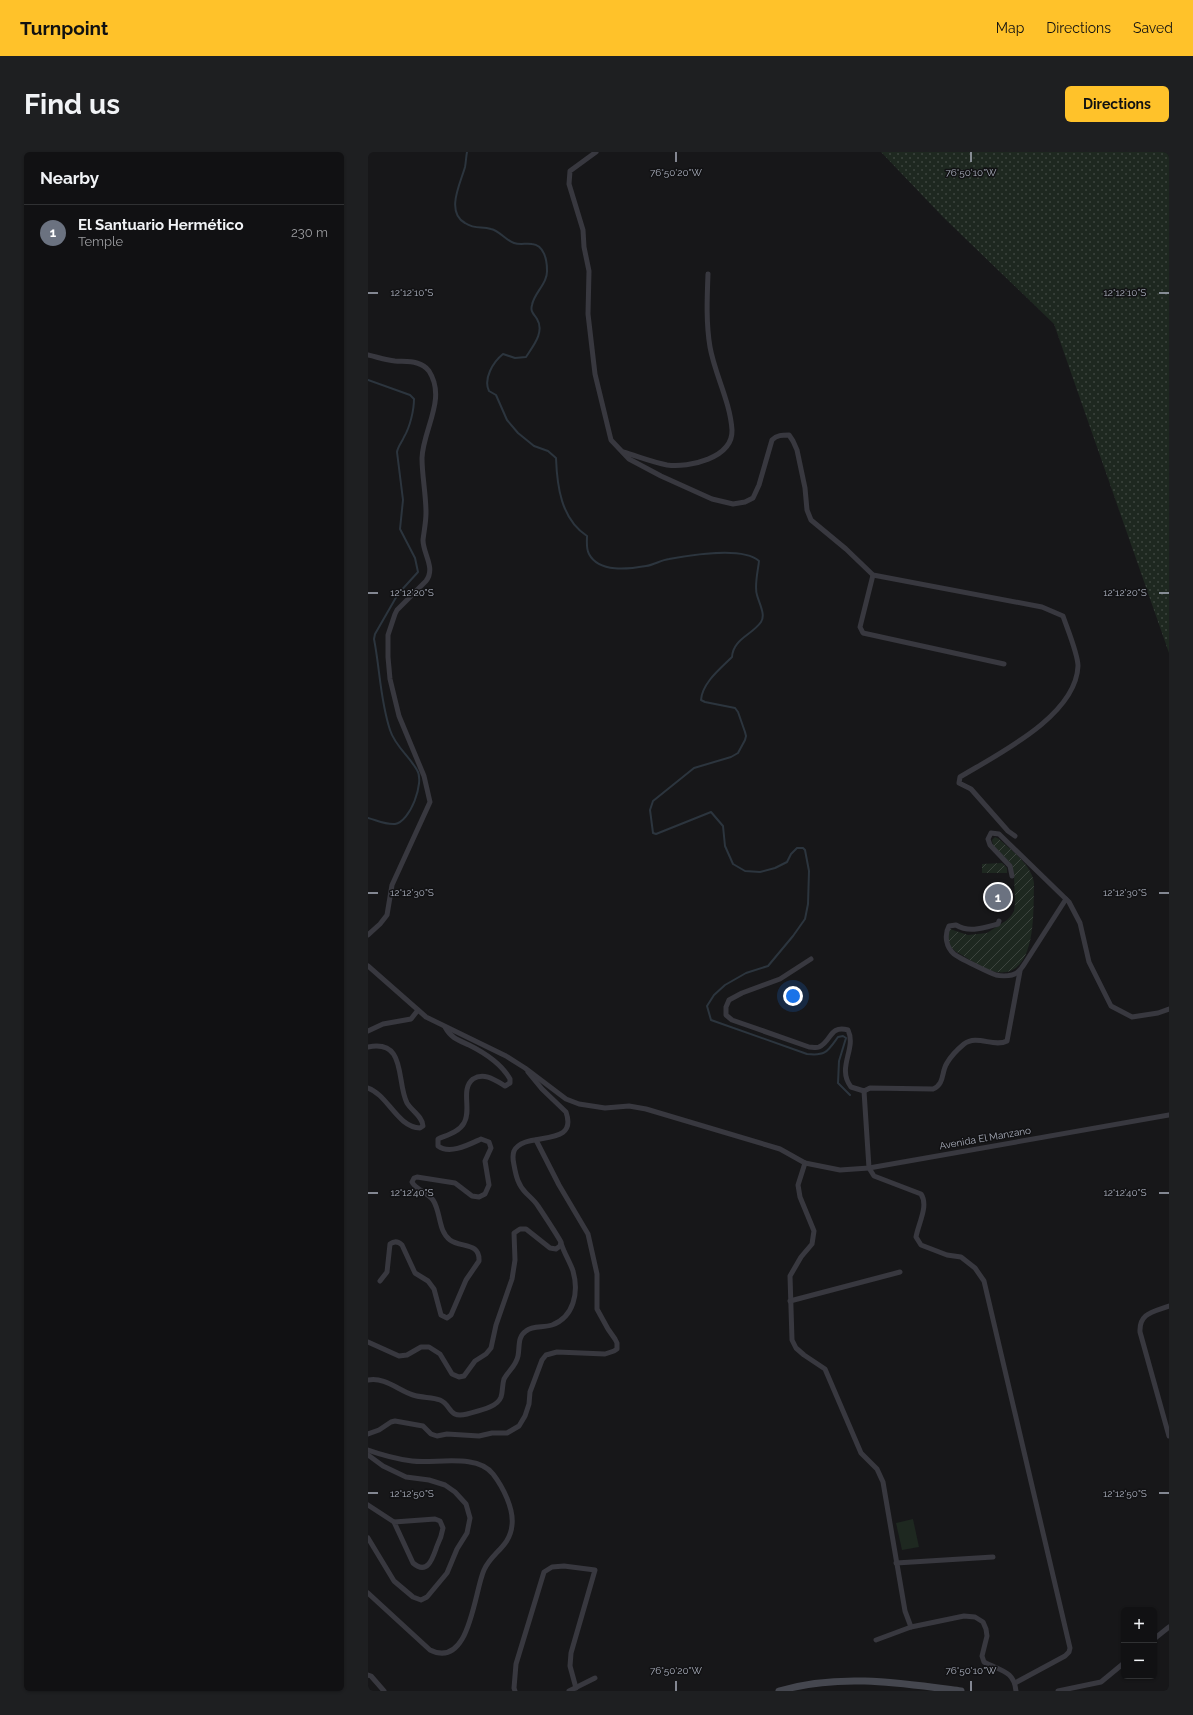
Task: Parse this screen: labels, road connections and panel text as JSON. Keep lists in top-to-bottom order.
{
  "streets": {
    "street": ["Avenida El Manzano"]
  },
  "page": {
    "header": "Turnpoint",
    "nav": ["Map", "Directions", "Saved"],
    "buttons": "Directions",
    "title": "Find us",
    "heading": "Nearby",
    "list": [
      {
        "mark": "1",
        "name": "El Santuario Hermético",
        "note": "Temple",
        "value": "230 m"
      }
    ],
    "pins": "1",
    "map_buttons": ["+", "−"]
  },
  "coordinates": [
    "76°50'20\"W",
    "76°50'10\"W",
    "12°12'10\"S",
    "12°12'20\"S",
    "12°12'30\"S",
    "12°12'40\"S",
    "12°12'50\"S"
  ]
}
